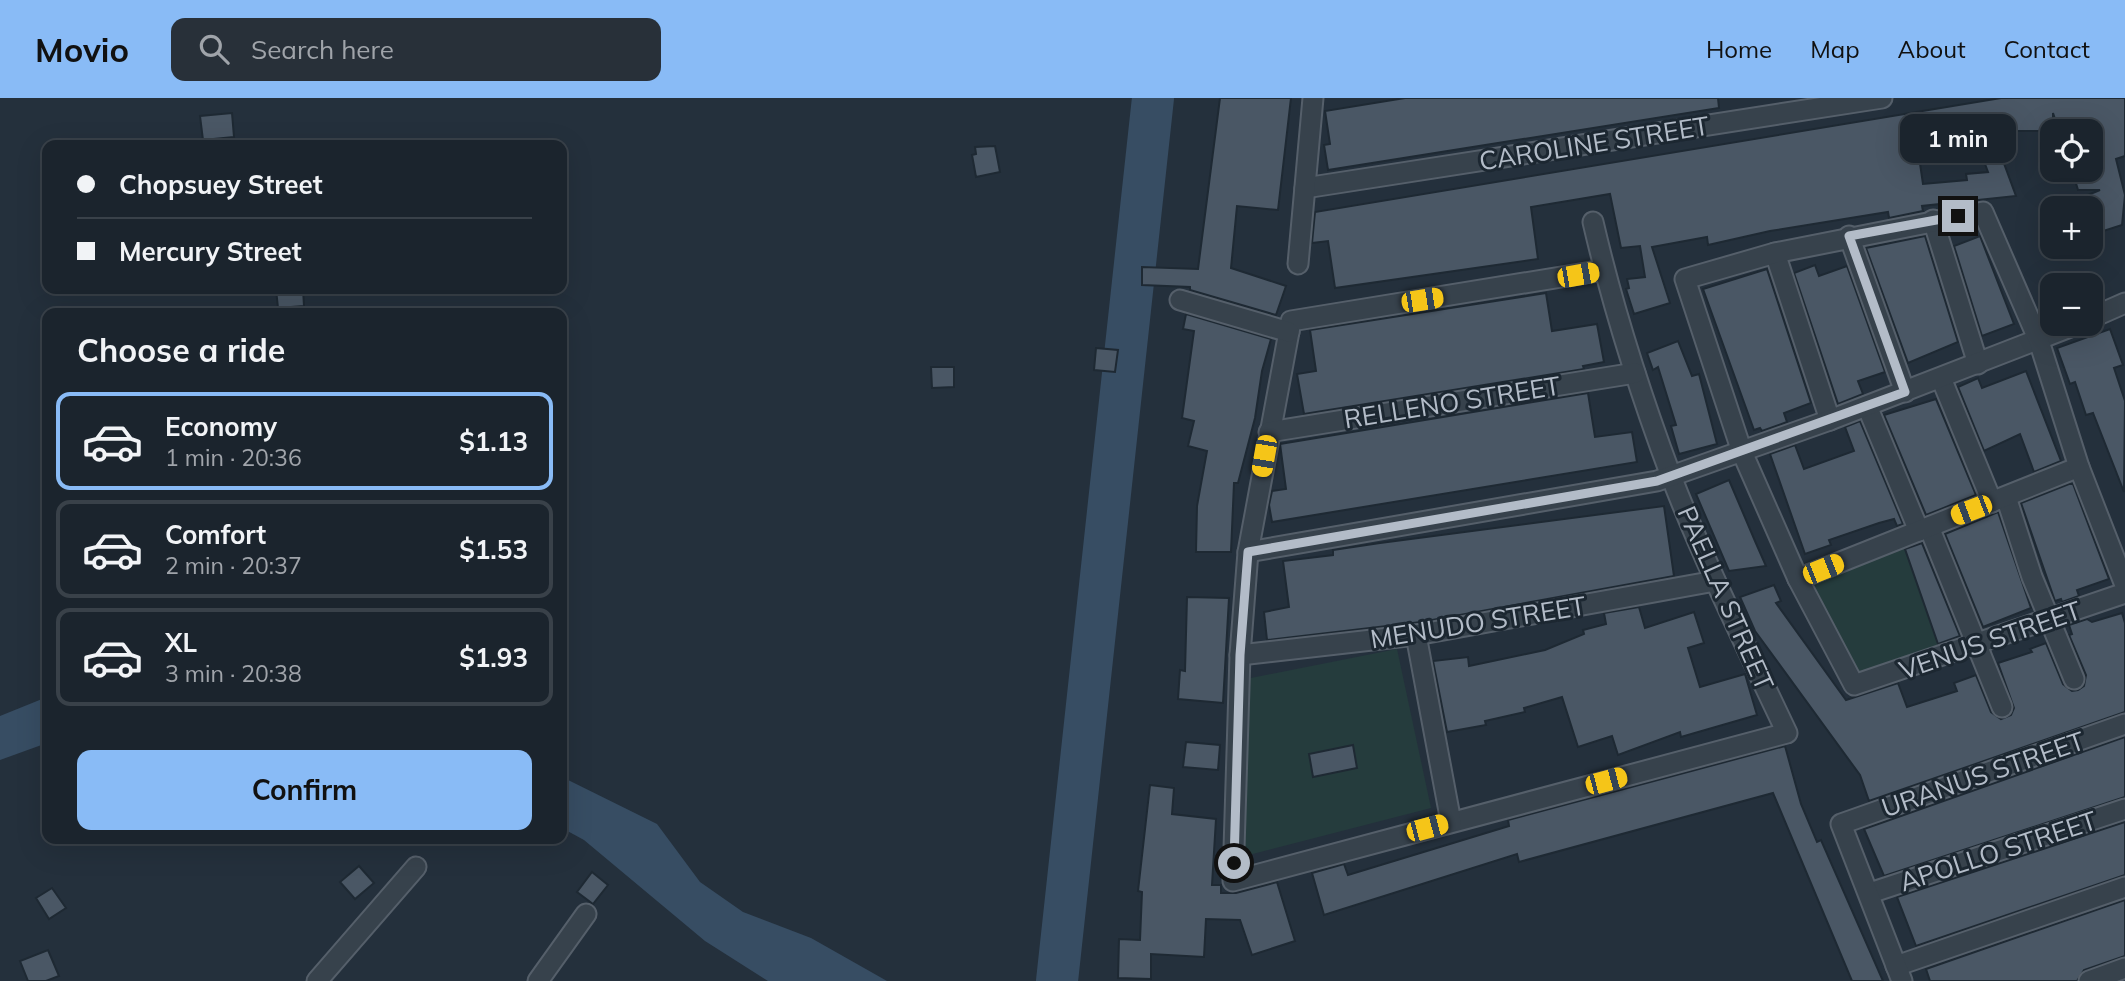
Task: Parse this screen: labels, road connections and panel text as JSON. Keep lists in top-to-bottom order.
{
  "streets": {
    "street": [
      "CAROLINE STREET",
      "RELLENO STREET",
      "PAELLA STREET",
      "MENUDO STREET",
      "VENUS STREET",
      "URANUS STREET",
      "APOLLO STREET"
    ]
  },
  "crossings": [
    ["RELLENO STREET", "PAELLA STREET"],
    ["PAELLA STREET", "MENUDO STREET"],
    ["URANUS STREET", "APOLLO STREET"]
  ],
  "page": {
    "header": "Movio",
    "search": "Search here",
    "nav": [
      "Home",
      "Map",
      "About",
      "Contact"
    ],
    "bubble": "1 min",
    "map_buttons": ["+", "−"],
    "banner": ["Chopsuey Street", "Mercury Street"],
    "heading": "Choose a ride",
    "list": [
      {
        "name": "Economy",
        "note": "1 min · 20:36",
        "value": "$1.13"
      },
      {
        "name": "Comfort",
        "note": "2 min · 20:37",
        "value": "$1.53"
      },
      {
        "name": "XL",
        "note": "3 min · 20:38",
        "value": "$1.93"
      }
    ],
    "buttons": "Confirm"
  }
}
